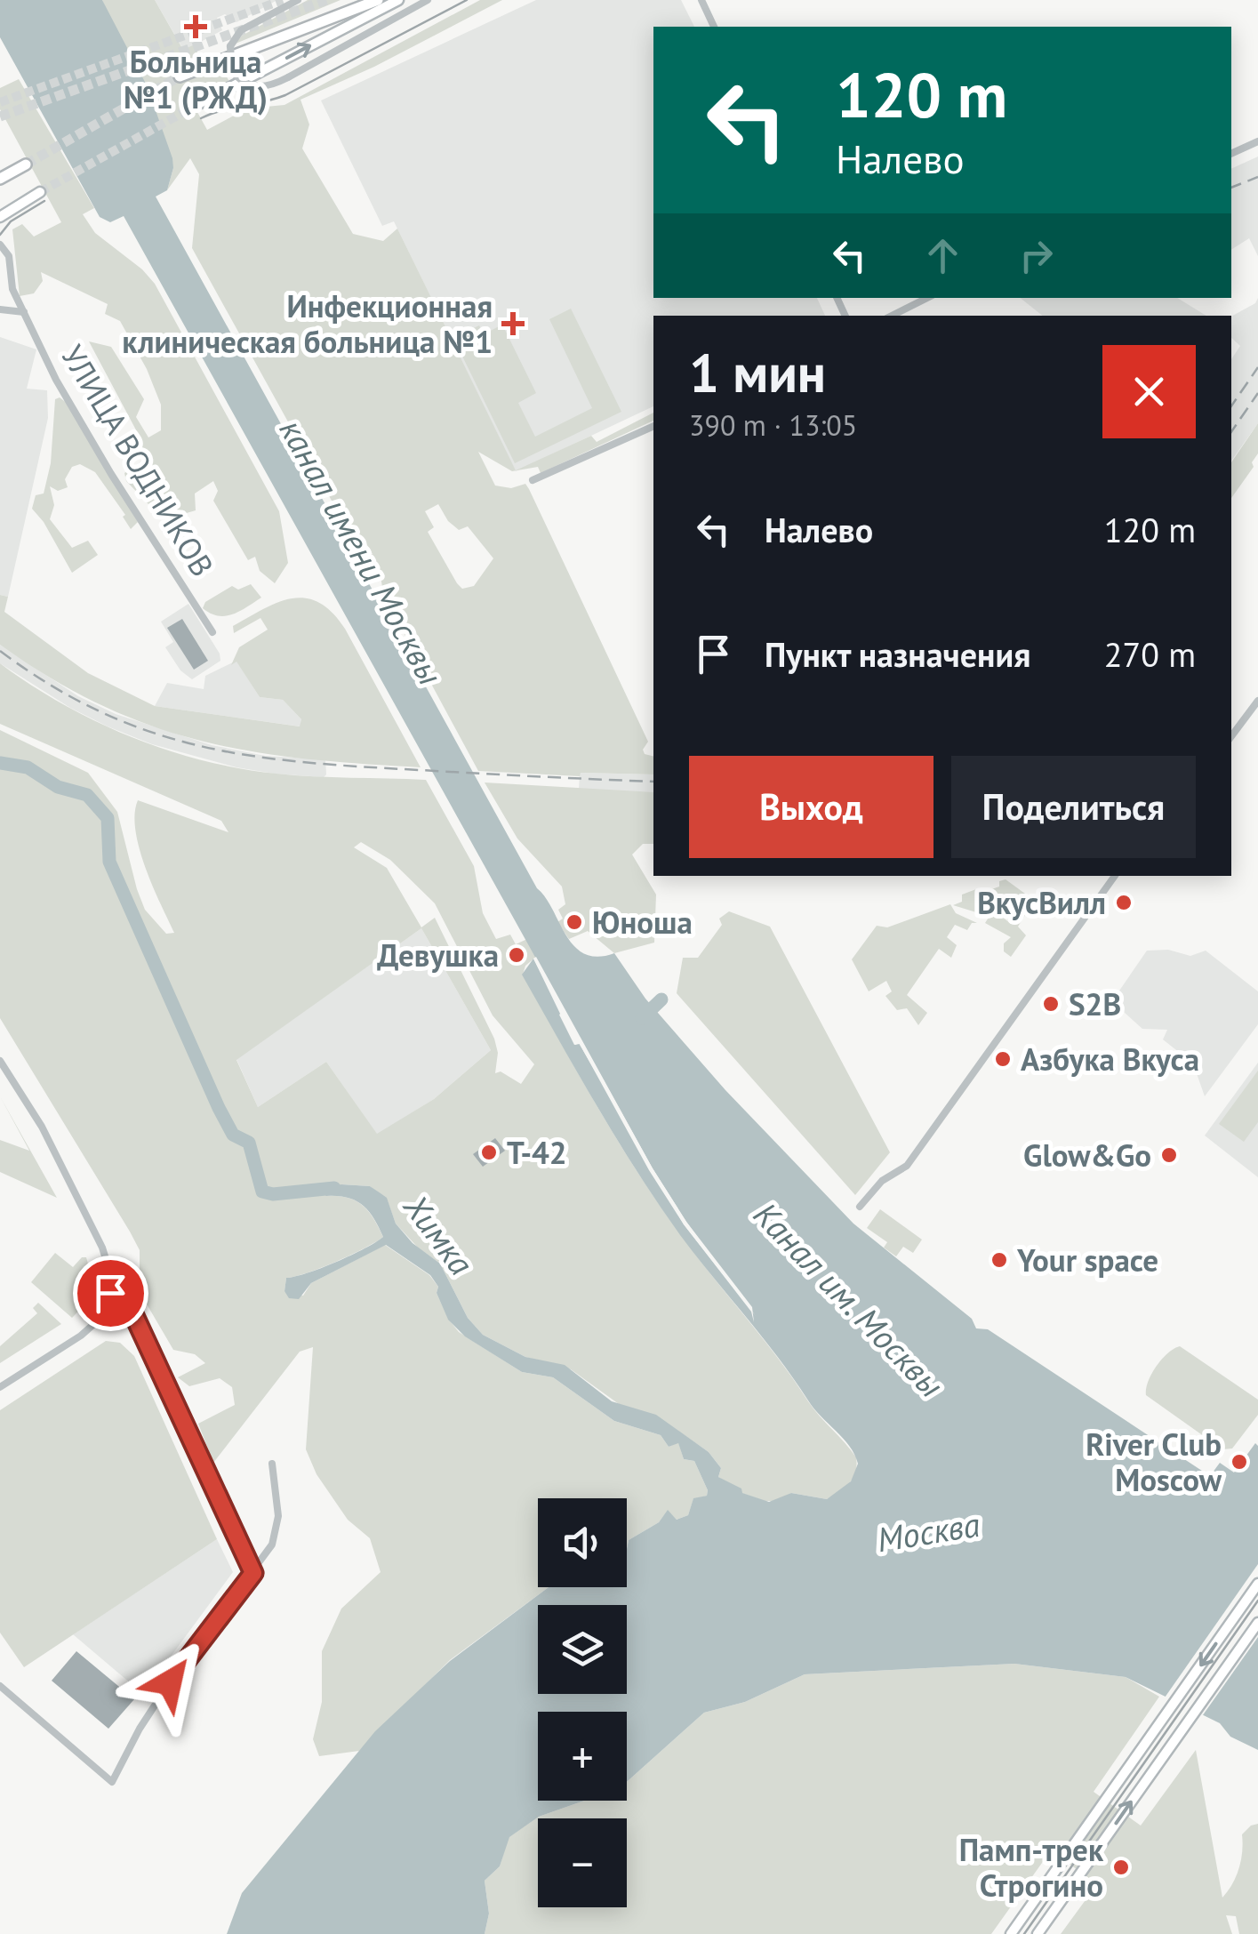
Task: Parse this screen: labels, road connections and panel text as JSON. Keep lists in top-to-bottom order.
{
  "streets": {
    "street": ["УЛИЦА ВОДНИКОВ"]
  },
  "water": [
    "канал имени Москвы",
    "Химка",
    "Канал им. Москвы",
    "Москва"
  ],
  "places": {
    "health": ["Больница №1 (РЖД)", "Инфекционная клиническая больница №1"],
    "other": [
      "ВкусВилл",
      "Юноша",
      "Девушка",
      "S2B",
      "Азбука Вкуса",
      "Т-42",
      "Glow&Go",
      "Your space",
      "River Club Moscow",
      "Памп-трек Строгино"
    ]
  },
  "page": {
    "turn": ["120 m", "Налево"],
    "heading": ["1 мин", "390 m · 13:05"],
    "list": [
      {
        "name": "Налево",
        "value": "120 m"
      },
      {
        "name": "Пункт назначения",
        "value": "270 m"
      }
    ],
    "buttons": ["Выход", "Поделиться"],
    "map_buttons": ["+", "−"]
  }
}
